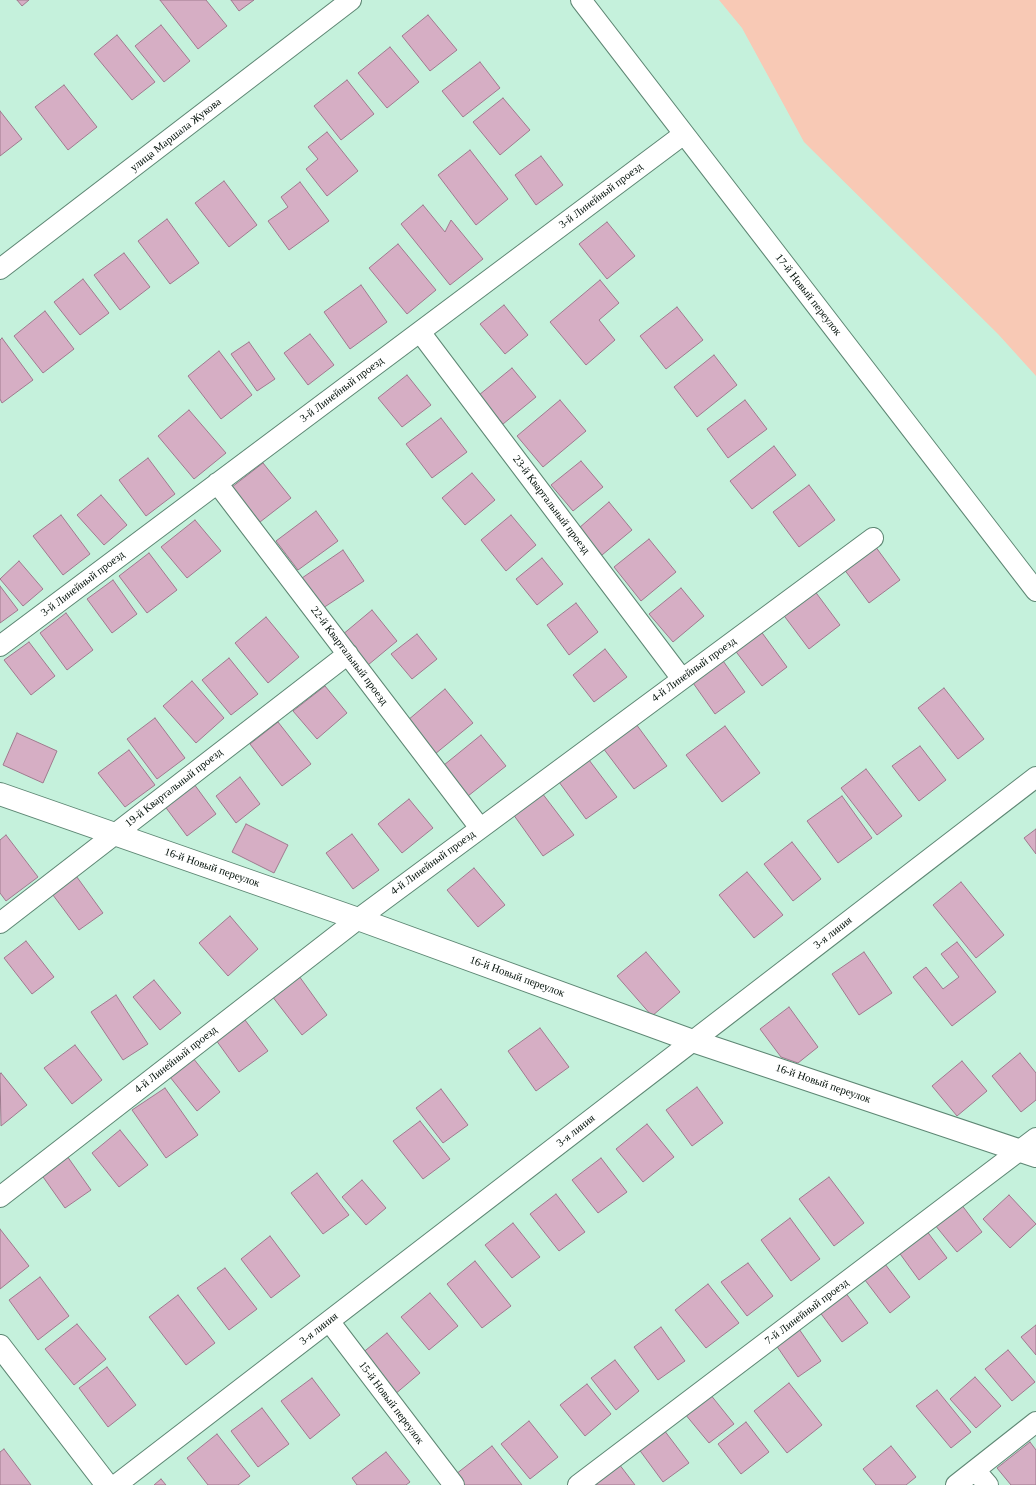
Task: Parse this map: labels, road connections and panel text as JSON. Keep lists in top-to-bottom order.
{
  "streets": {
    "street": [
      "улица Маршала Жукова",
      "3-й Линейный проезд",
      "17-й Новый переулок",
      "23-й Квартальный проезд",
      "22-й Квартальный проезд",
      "4-й Линейный проезд",
      "19-й Квартальный проезд",
      "16-й Новый переулок",
      "3-я линия",
      "7-й Линейный проезд",
      "15-й Новый переулок"
    ]
  },
  "crossings": [
    ["3-й Линейный проезд", "17-й Новый переулок"],
    ["3-й Линейный проезд", "23-й Квартальный проезд"],
    ["3-й Линейный проезд", "22-й Квартальный проезд"],
    ["23-й Квартальный проезд", "4-й Линейный проезд"],
    ["22-й Квартальный проезд", "4-й Линейный проезд"],
    ["22-й Квартальный проезд", "19-й Квартальный проезд"],
    ["4-й Линейный проезд", "16-й Новый переулок"],
    ["19-й Квартальный проезд", "16-й Новый переулок"],
    ["16-й Новый переулок", "3-я линия"],
    ["16-й Новый переулок", "7-й Линейный проезд"],
    ["3-я линия", "15-й Новый переулок"]
  ]
}
